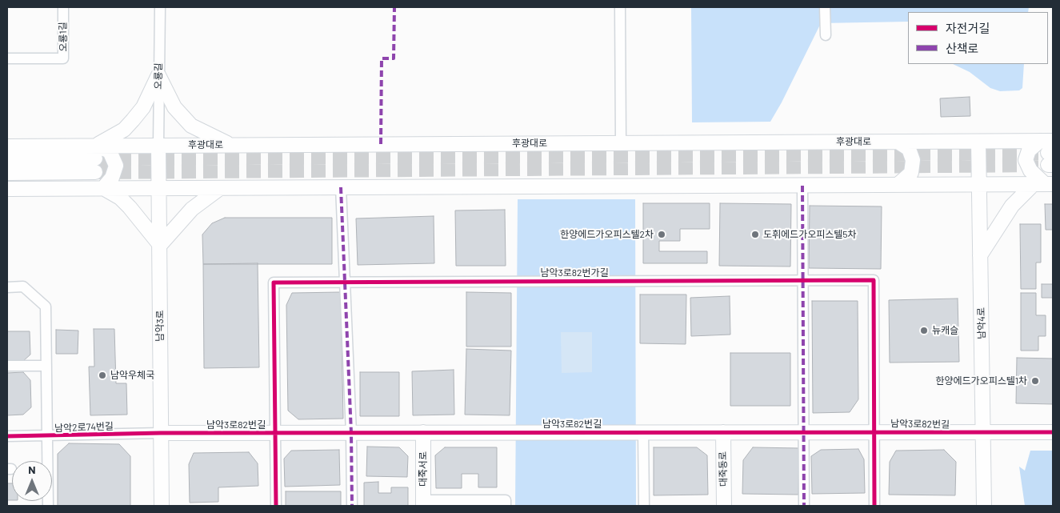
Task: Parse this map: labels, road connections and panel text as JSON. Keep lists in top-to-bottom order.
{
  "streets": {
    "street": [
      "오룡1길",
      "오룡길",
      "후광대로",
      "남악3로82번가길",
      "남악4로",
      "남악3로",
      "남악3로82번길",
      "남악2로74번길",
      "대죽서로",
      "대죽동로"
    ]
  },
  "crossings": [
    ["오룡길", "후광대로"],
    ["오룡길", "남악3로"],
    ["후광대로", "남악4로"],
    ["후광대로", "남악3로"],
    ["남악3로82번가길", "남악3로82번길"],
    ["남악4로", "남악3로82번길"],
    ["남악3로", "남악3로82번길"],
    ["남악3로", "남악2로74번길"],
    ["남악3로82번길", "남악2로74번길"],
    ["남악3로82번길", "대죽서로"],
    ["남악3로82번길", "대죽동로"]
  ],
  "places": [
    "한양에드가오피스텔2차",
    "도휘에드가오피스텔5차",
    "뉴캐슬",
    "남악우체국",
    "한양에드가오피스텔1차"
  ],
  "legend": ["자전거길", "산책로"],
  "north": "top"
}
